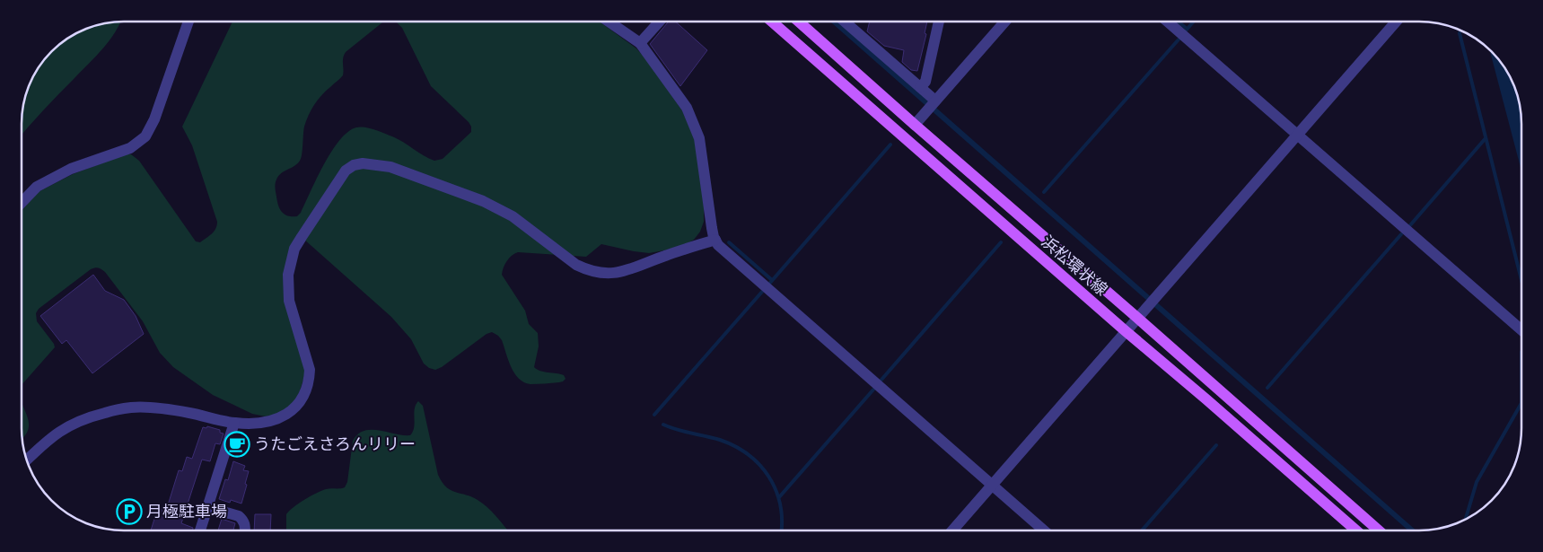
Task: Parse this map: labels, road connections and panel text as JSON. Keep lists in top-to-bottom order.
{
  "streets": {
    "main road": ["浜松環状線"]
  },
  "places": {
    "cafe": ["うたごえさろんリリー"],
    "parking": ["月極駐車場"]
  }
}
